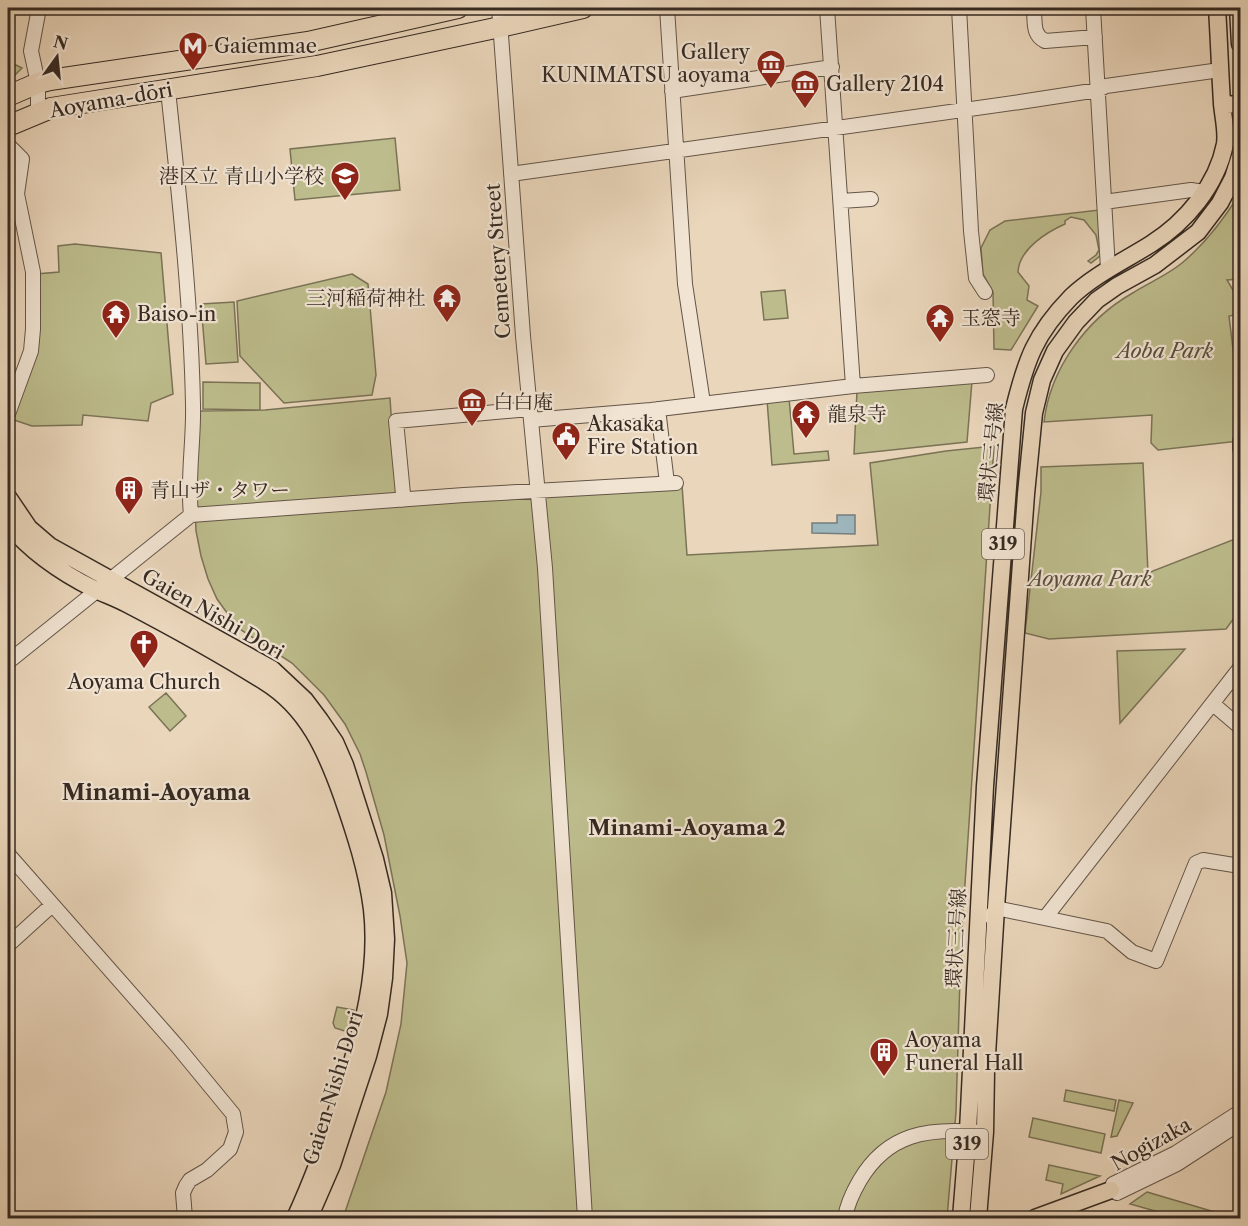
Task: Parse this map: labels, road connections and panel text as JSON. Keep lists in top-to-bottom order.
{
  "streets": {
    "highway": ["Aoyama-dōri"],
    "main road": ["環状三号線", "319", "Gaien Nishi Dori"],
    "street": ["Cemetery Street", "Nogizaka"]
  },
  "crossings": [
    ["Aoyama-dōri", "Cemetery Street"],
    ["環状三号線", "319"]
  ],
  "districts": ["Minami-Aoyama", "Minami-Aoyama 2"],
  "parks": ["Aoba Park", "Aoyama Park"],
  "places": {
    "metro station": ["Gaiemmae"],
    "museum": ["Gallery KUNIMATSU aoyama", "Gallery 2104", "白白庵"],
    "school or university": ["港区立 青山小学校"],
    "temple": [
      "三河稲荷神社",
      "Baiso-in",
      "玉窓寺",
      "龍泉寺"
    ],
    "public building": ["Akasaka Fire Station"],
    "building": ["青山ザ・タワー", "Aoyama Funeral Hall"],
    "church": ["Aoyama Church"]
  },
  "north": "top"
}
